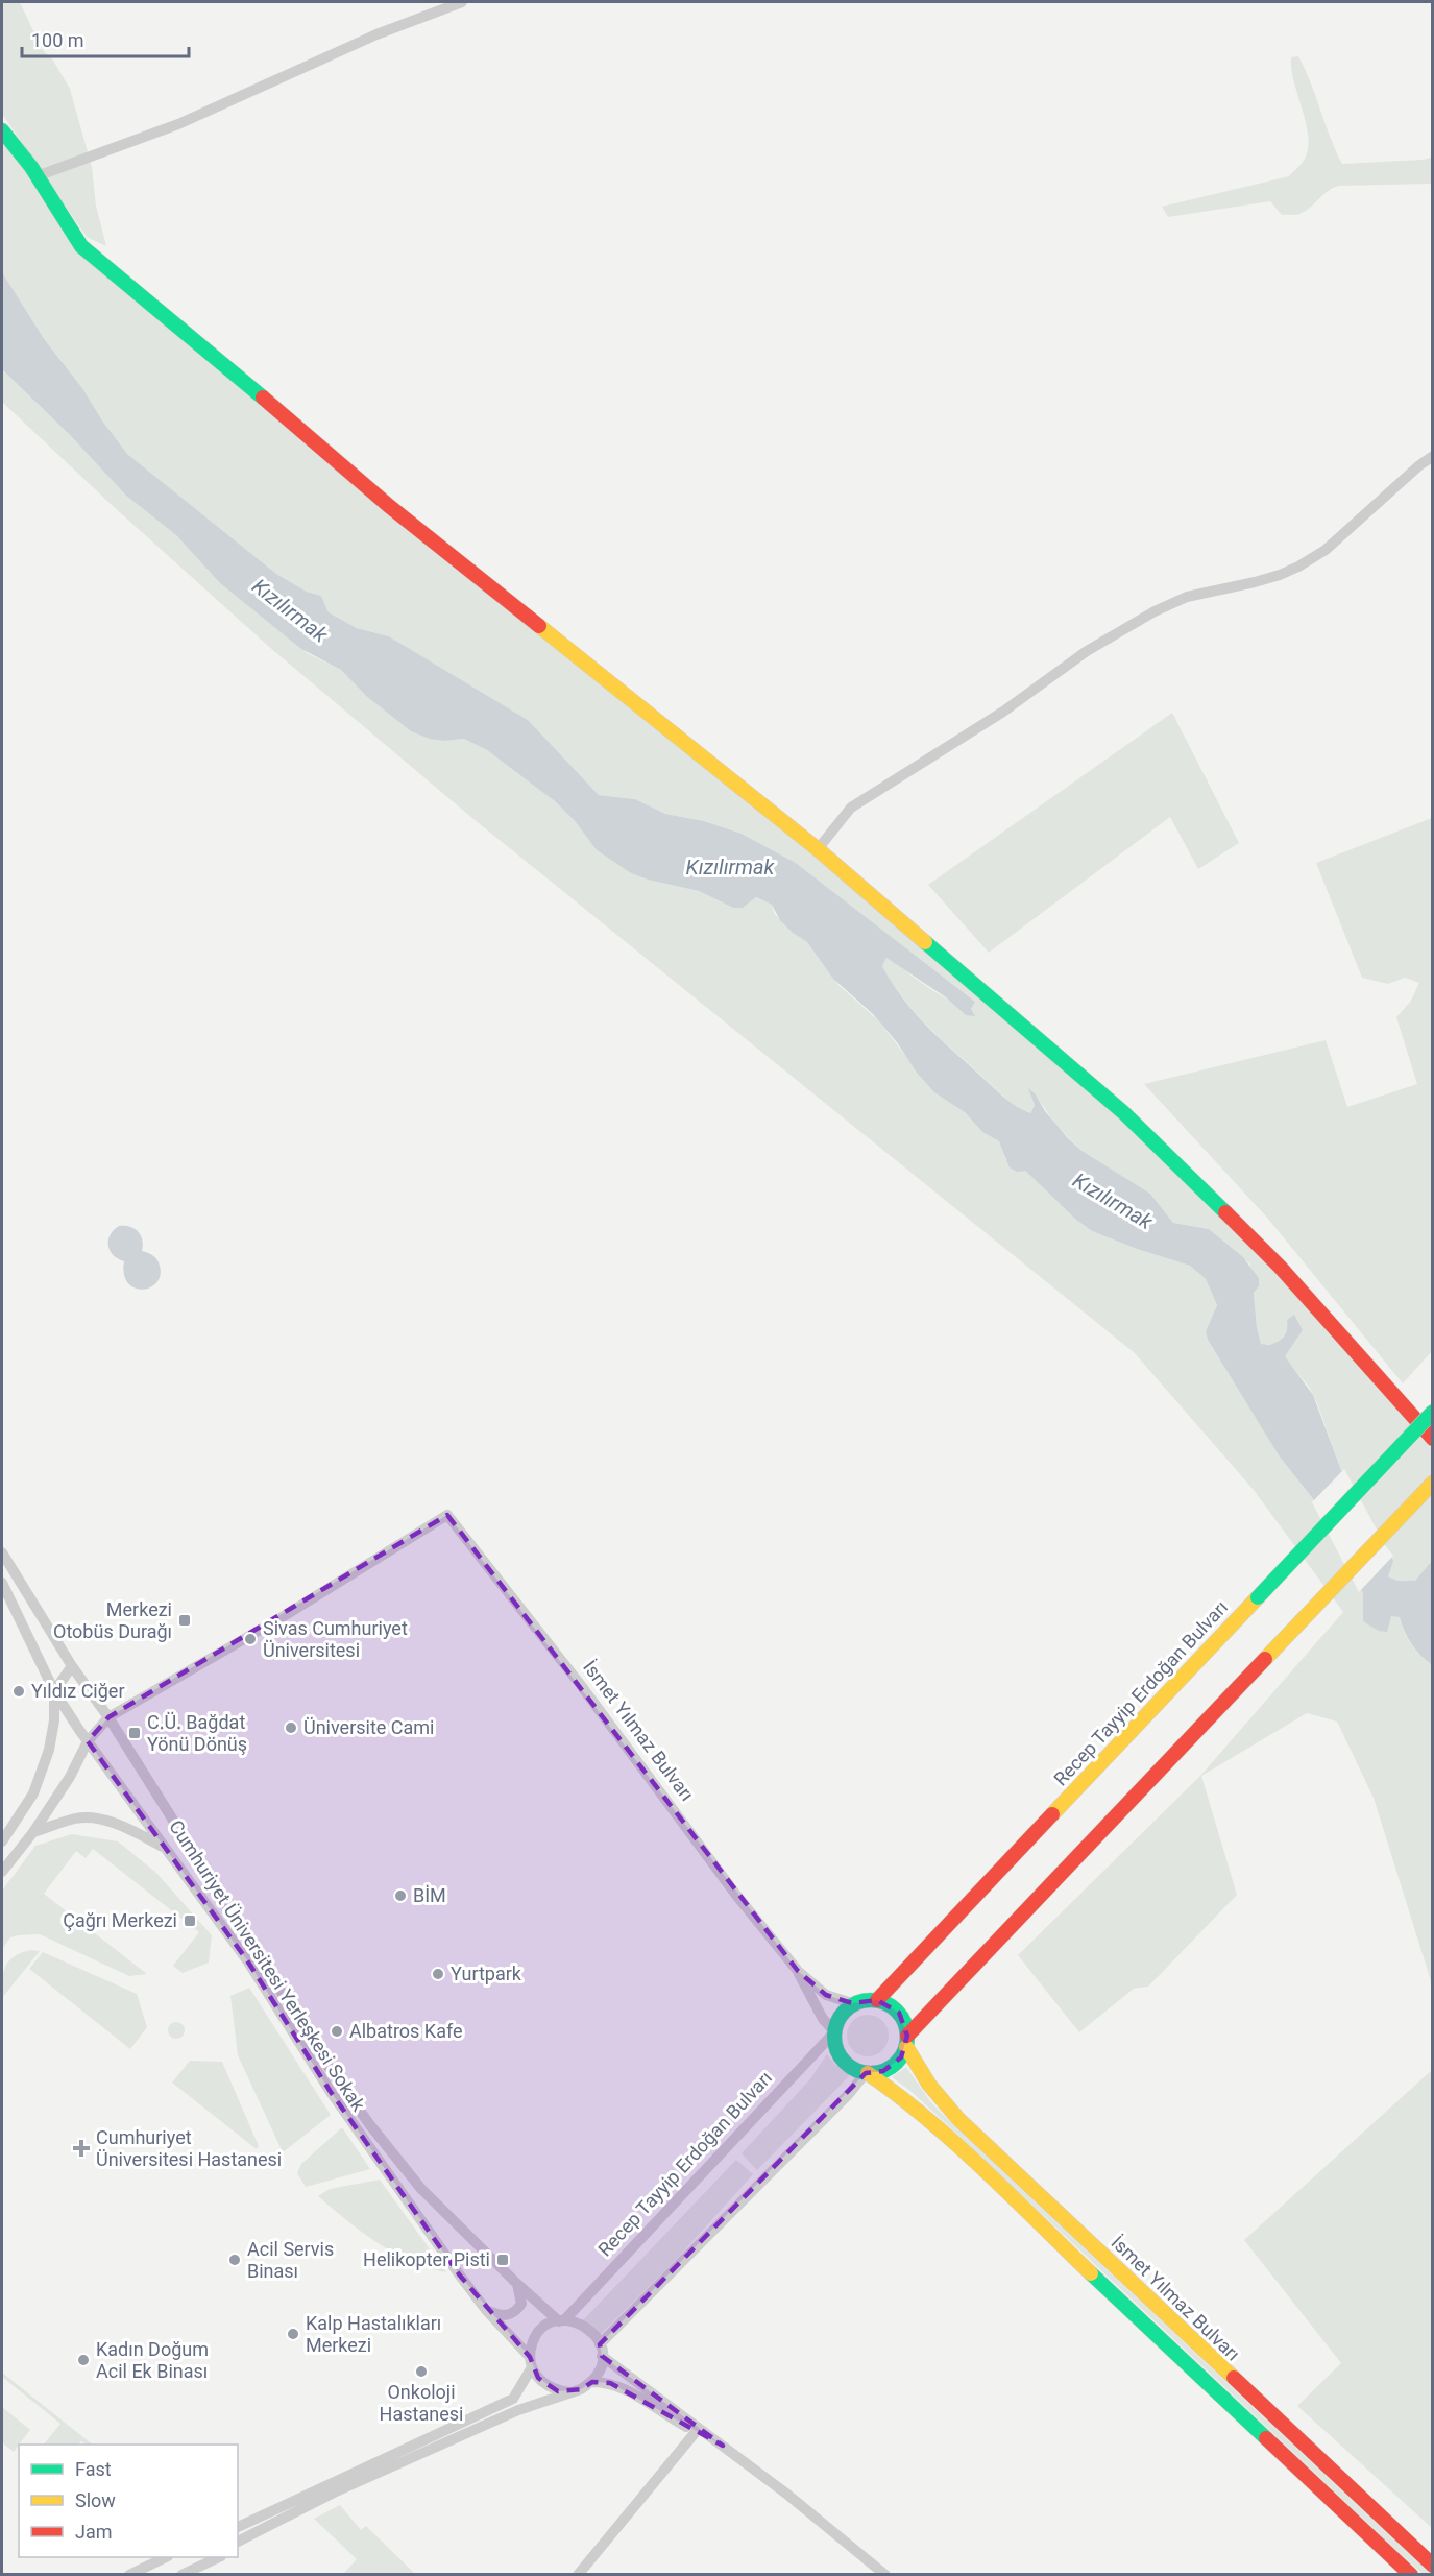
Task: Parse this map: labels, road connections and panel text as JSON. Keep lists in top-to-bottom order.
{
  "streets": {
    "street": ["Recep Tayyip Erdoğan Bulvarı", "İsmet Yılmaz Bulvarı", "Cumhuriyet Üniversitesi Yerleşkesi Sokak"]
  },
  "crossings": [
    ["Recep Tayyip Erdoğan Bulvarı", "İsmet Yılmaz Bulvarı"],
    ["Recep Tayyip Erdoğan Bulvarı", "Cumhuriyet Üniversitesi Yerleşkesi Sokak"],
    ["İsmet Yılmaz Bulvarı", "Cumhuriyet Üniversitesi Yerleşkesi Sokak"]
  ],
  "water": ["Kızılırmak"],
  "places": {
    "transit": [
      "Merkezi Otobüs Durağı",
      "C.Ü. Bağdat Yönü Dönüş",
      "Çağrı Merkezi",
      "Helikopter Pisti"
    ],
    "other": [
      "Sivas Cumhuriyet Üniversitesi",
      "Yıldız Ciğer",
      "Üniversite Cami",
      "BİM",
      "Yurtpark",
      "Albatros Kafe",
      "Acil Servis Binası",
      "Kalp Hastalıkları Merkezi",
      "Kadın Doğum Acil Ek Binası",
      "Onkoloji Hastanesi"
    ],
    "health": ["Cumhuriyet Üniversitesi Hastanesi"]
  },
  "legend": ["Fast", "Slow", "Jam"],
  "scale_bar": "100 m"
}
